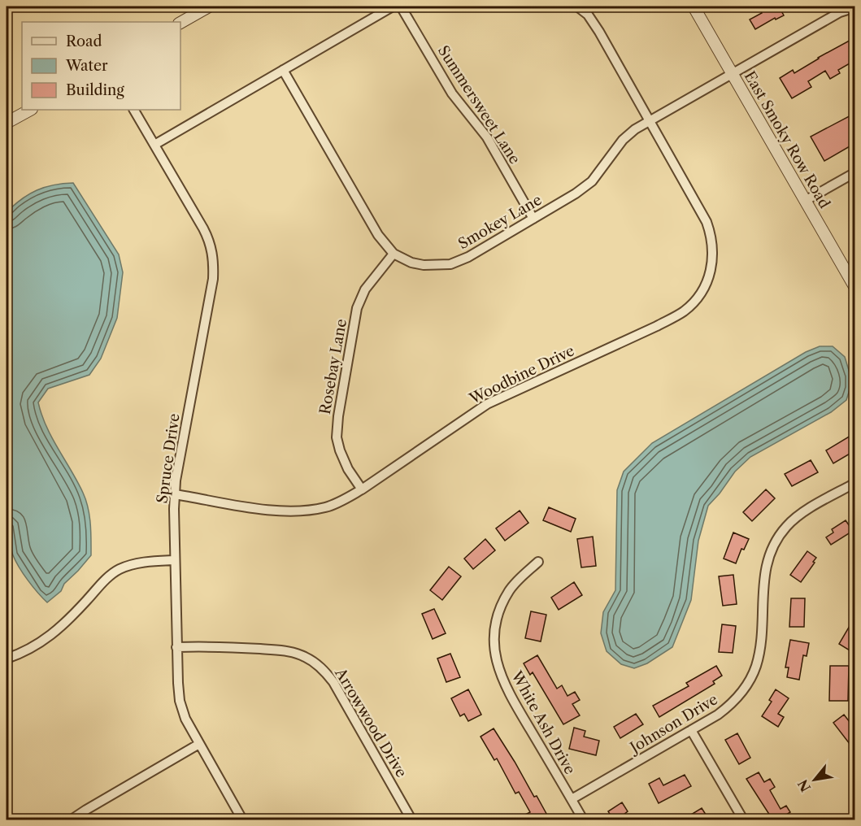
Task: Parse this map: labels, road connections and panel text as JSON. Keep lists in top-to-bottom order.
{
  "streets": {
    "street": [
      "Summersweet Lane",
      "East Smoky Row Road",
      "Smokey Lane",
      "Rosebay Lane",
      "Woodbine Drive",
      "Spruce Drive",
      "Arrowwood Drive",
      "White Ash Drive",
      "Johnson Drive"
    ]
  },
  "crossings": [
    ["Summersweet Lane", "Smokey Lane"],
    ["East Smoky Row Road", "Smokey Lane"],
    ["Smokey Lane", "Rosebay Lane"],
    ["Smokey Lane", "Woodbine Drive"],
    ["Rosebay Lane", "Woodbine Drive"],
    ["Woodbine Drive", "Spruce Drive"],
    ["Spruce Drive", "Arrowwood Drive"],
    ["White Ash Drive", "Johnson Drive"]
  ],
  "legend": ["Road", "Water", "Building"],
  "north": "bottom left"
}
